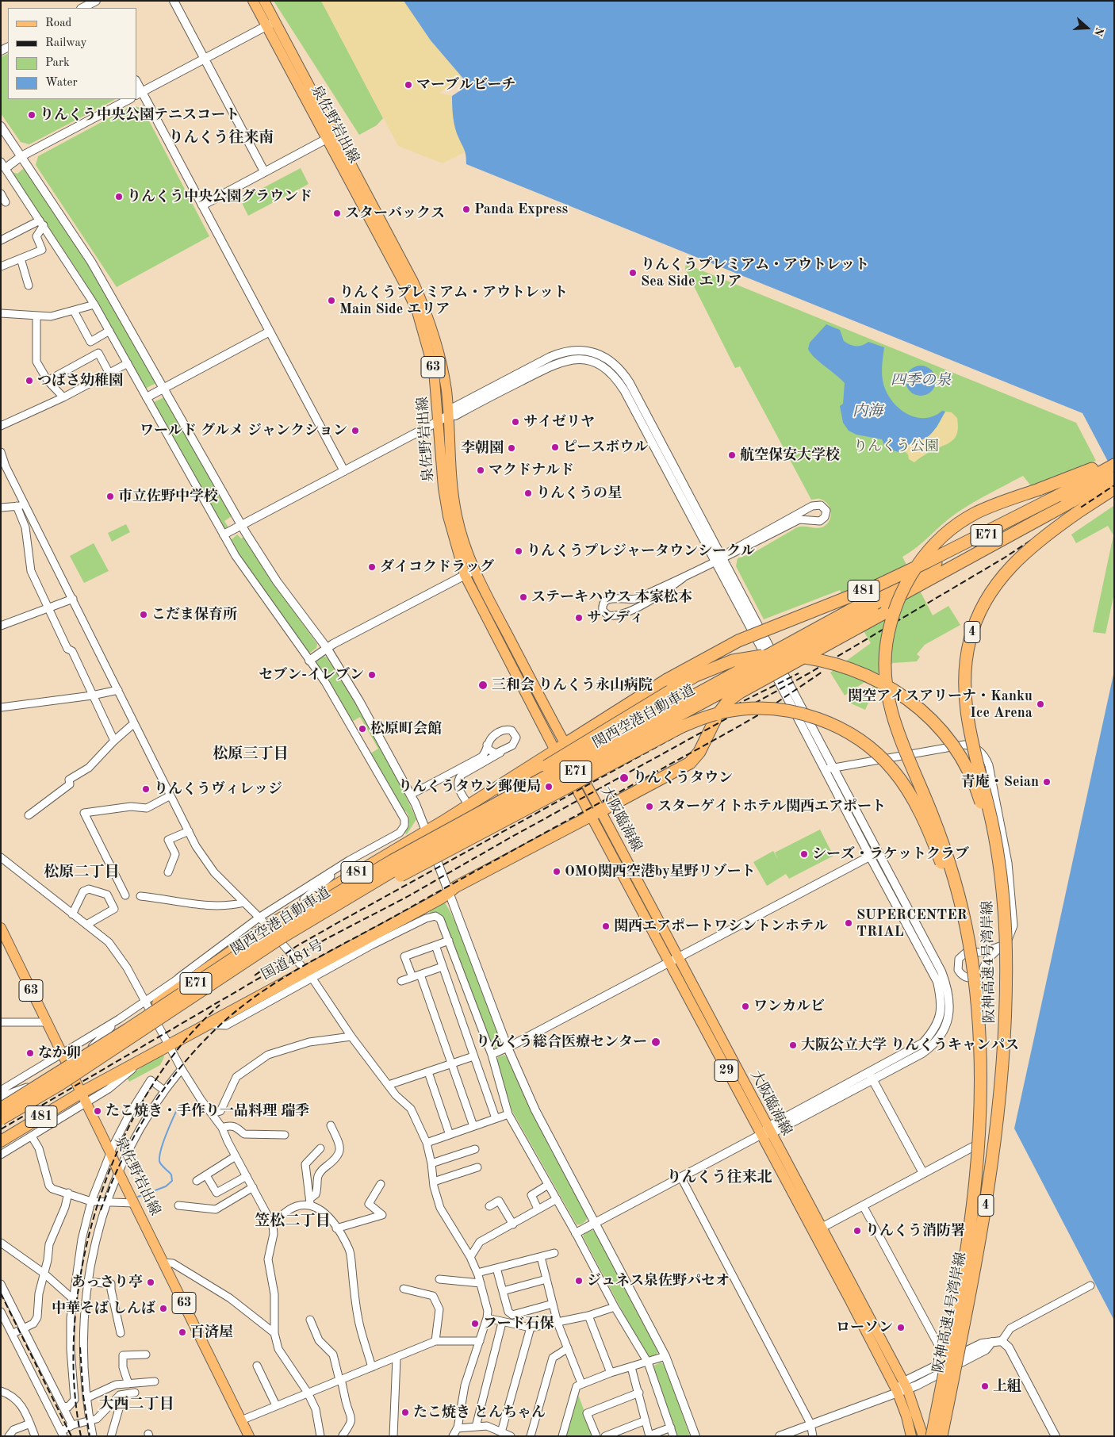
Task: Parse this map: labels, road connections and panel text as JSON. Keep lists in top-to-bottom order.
{
  "streets": {
    "highway": [
      "E71",
      "481",
      "4",
      "関西空港自動車道",
      "国道481号",
      "阪神高速4号湾岸線"
    ],
    "main road": [
      "泉佐野岩出線",
      "63",
      "大阪臨海線",
      "29"
    ]
  },
  "crossings": [
    ["泉佐野岩出線", "481"],
    ["泉佐野岩出線", "大阪臨海線"],
    ["泉佐野岩出線", "国道481号"],
    ["E71", "481"],
    ["E71", "関西空港自動車道"],
    ["481", "大阪臨海線"],
    ["481", "国道481号"],
    ["大阪臨海線", "国道481号"]
  ],
  "districts": [
    "りんくう往来南",
    "松原三丁目",
    "松原二丁目",
    "りんくう往来北",
    "笠松二丁目",
    "大西二丁目"
  ],
  "water": ["四季の泉", "内海"],
  "parks": ["りんくう公園"],
  "places": [
    "マーブルビーチ",
    "りんくう中央公園テニスコート",
    "りんくう中央公園グラウンド",
    "Panda Express",
    "スターバックス",
    "りんくうプレミアム・アウトレット Sea Side エリア",
    "りんくうプレミアム・アウトレット Main Side エリア",
    "つばさ幼稚園",
    "サイゼリヤ",
    "ワールド グルメ ジャンクション",
    "ピースボウル",
    "李朝園",
    "航空保安大学校",
    "マクドナルド",
    "りんくうの星",
    "市立佐野中学校",
    "りんくうプレジャータウンシークル",
    "ダイコクドラッグ",
    "ステーキハウス 本家松本",
    "こだま保育所",
    "サンディ",
    "セブン-イレブン",
    "三和会 りんくう永山病院",
    "関空アイスアリーナ・Kanku Ice Arena",
    "松原町会館",
    "りんくうタウン",
    "青庵・Seian",
    "りんくうタウン郵便局",
    "りんくうヴィレッジ",
    "スターゲイトホテル関西エアポート",
    "シーズ・ラケットクラブ",
    "OMO関西空港by星野リゾート",
    "SUPERCENTER TRIAL",
    "関西エアポートワシントンホテル",
    "ワンカルビ",
    "りんくう総合医療センター",
    "大阪公立大学 りんくうキャンパス",
    "なか卯",
    "たこ焼き・手作り一品料理 瑞季",
    "りんくう消防署",
    "ジュネス泉佐野パセオ",
    "あっさり亭",
    "中華そば しんば",
    "フード石保",
    "ローソン",
    "百済屋",
    "上組",
    "たこ焼き とんちゃん"
  ],
  "legend": [
    "Road",
    "Railway",
    "Park",
    "Water"
  ],
  "north": "right"
}
